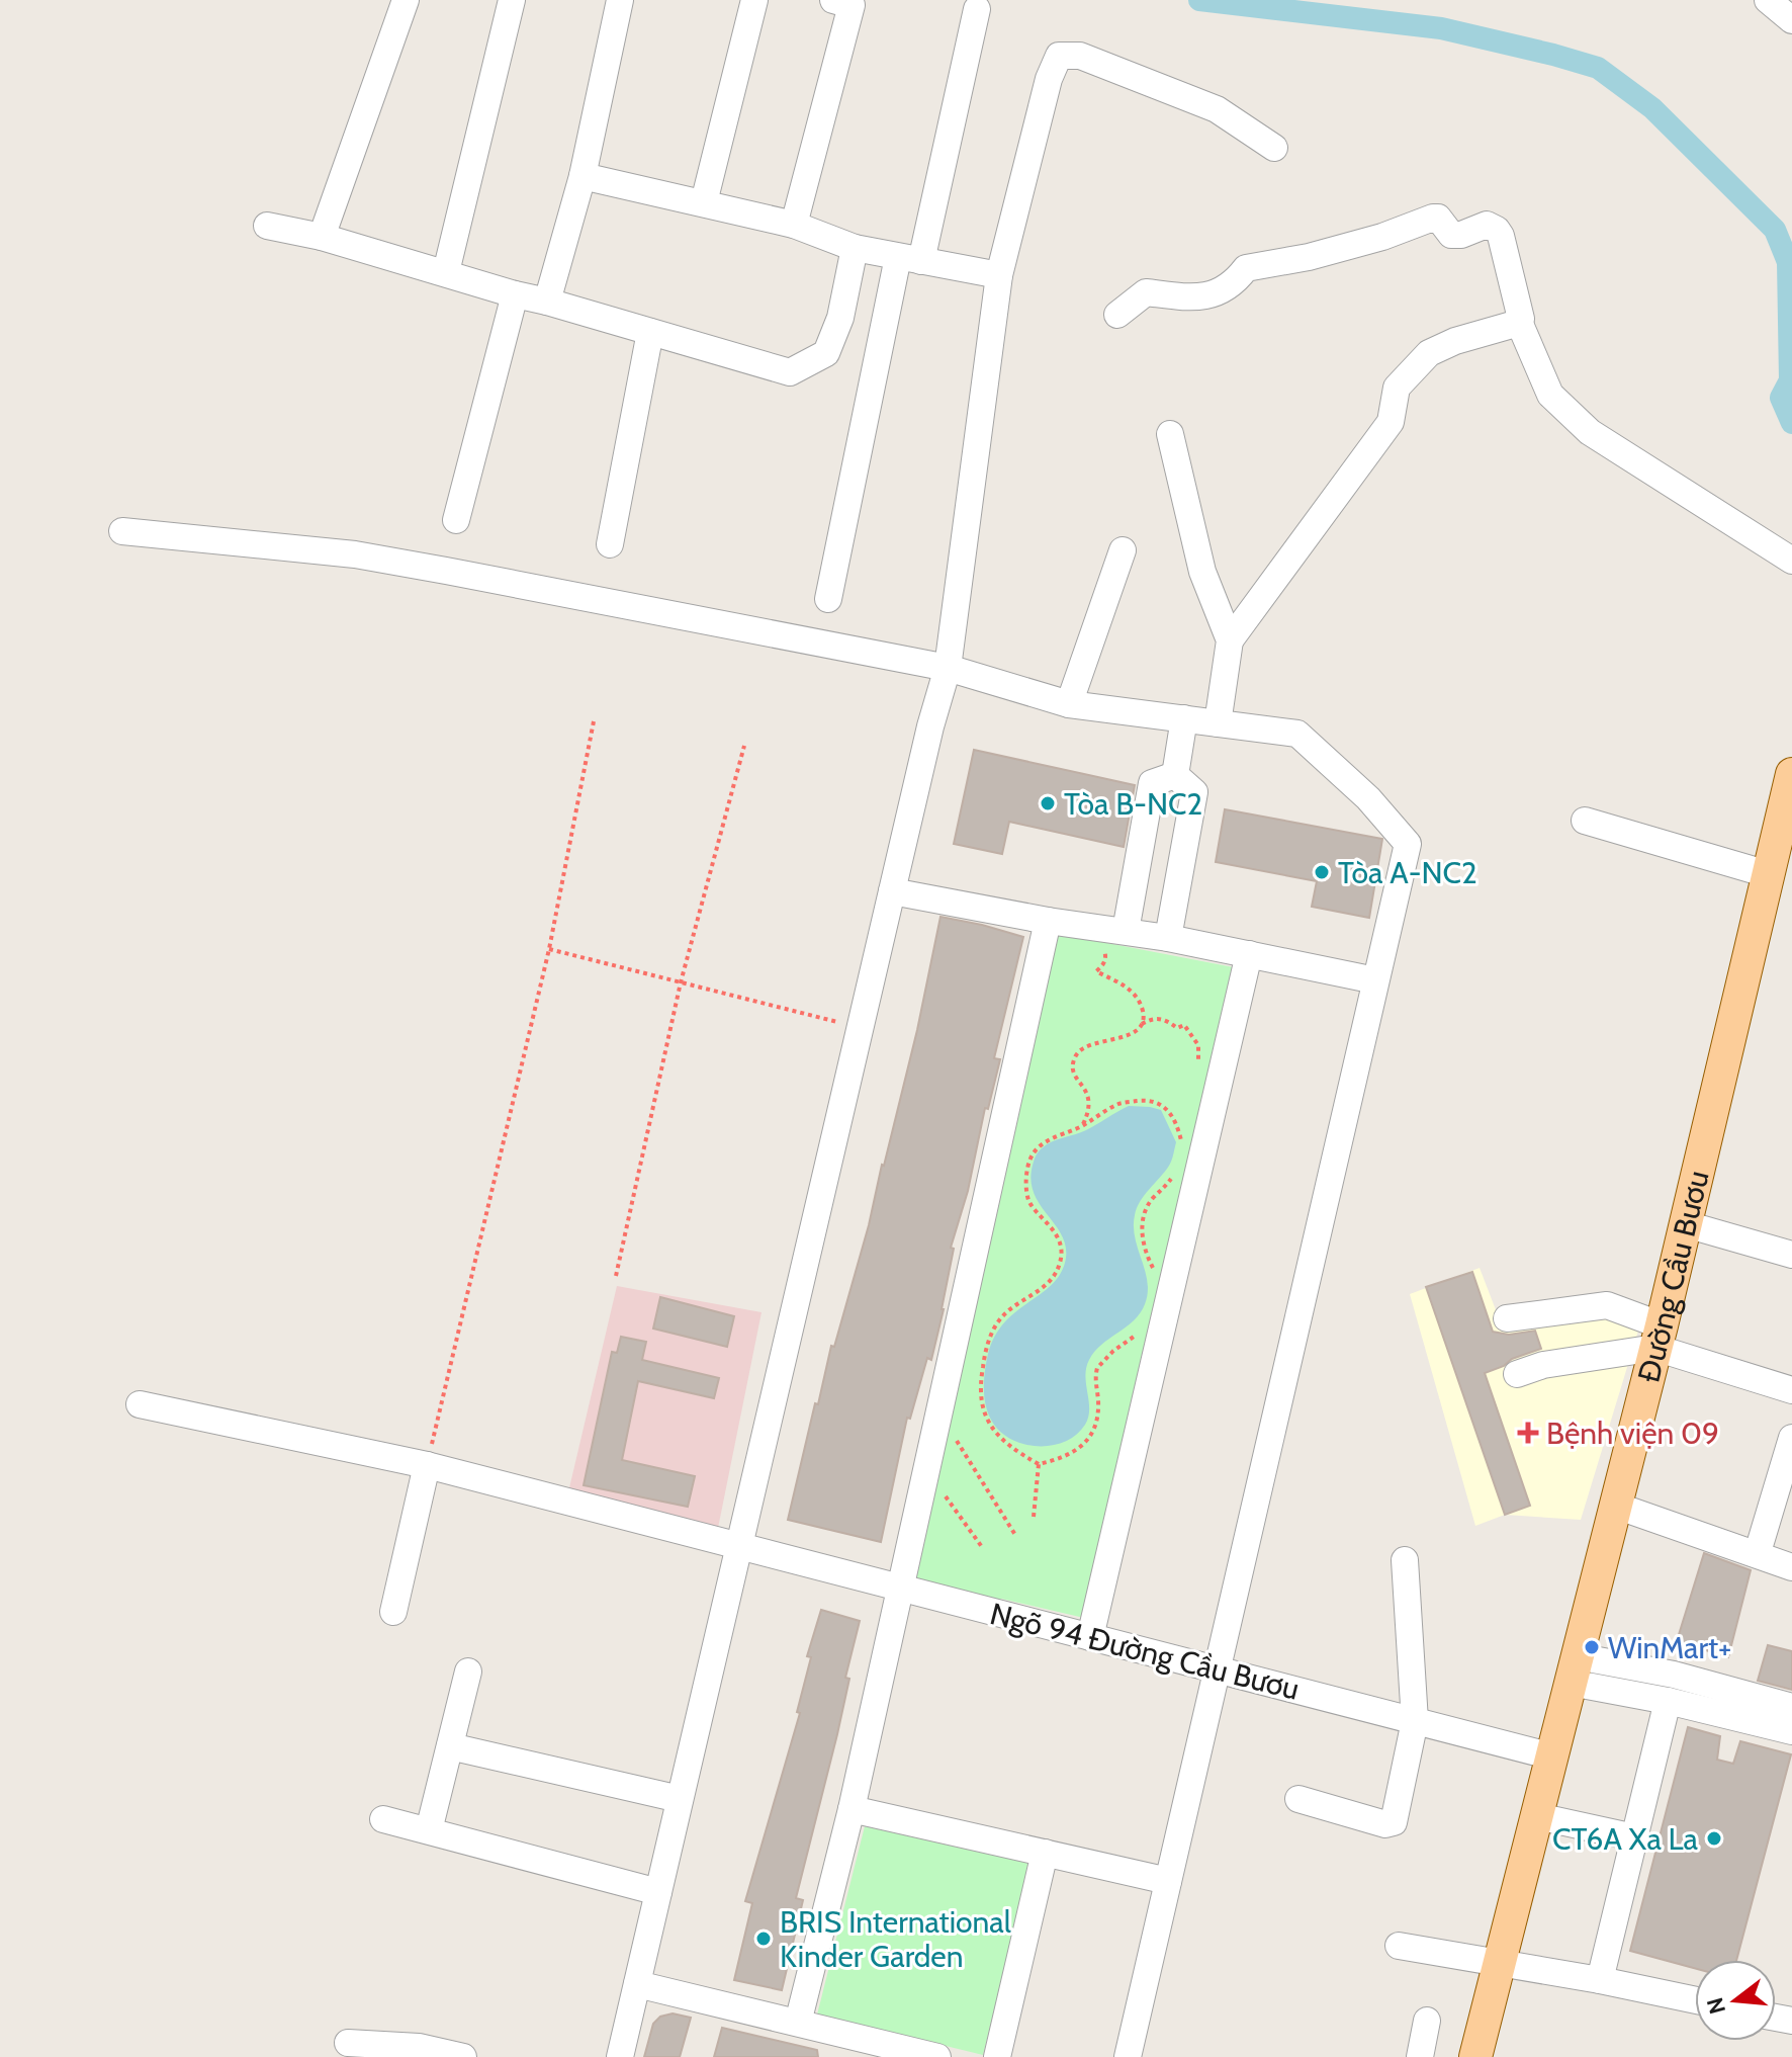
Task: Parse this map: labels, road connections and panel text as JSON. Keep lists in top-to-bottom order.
{
  "streets": {
    "main road": ["Đường Cầu Bươu"],
    "street": ["Ngõ 94 Đường Cầu Bươu"]
  },
  "crossings": [
    ["Đường Cầu Bươu", "Ngõ 94 Đường Cầu Bươu"]
  ],
  "places": {
    "other": [
      "Tòa B-NC2",
      "Tòa A-NC2",
      "WinMart+",
      "CT6A Xa La",
      "BRIS International Kinder Garden"
    ],
    "health": ["Bệnh viện 09"]
  },
  "north": "left"
}
